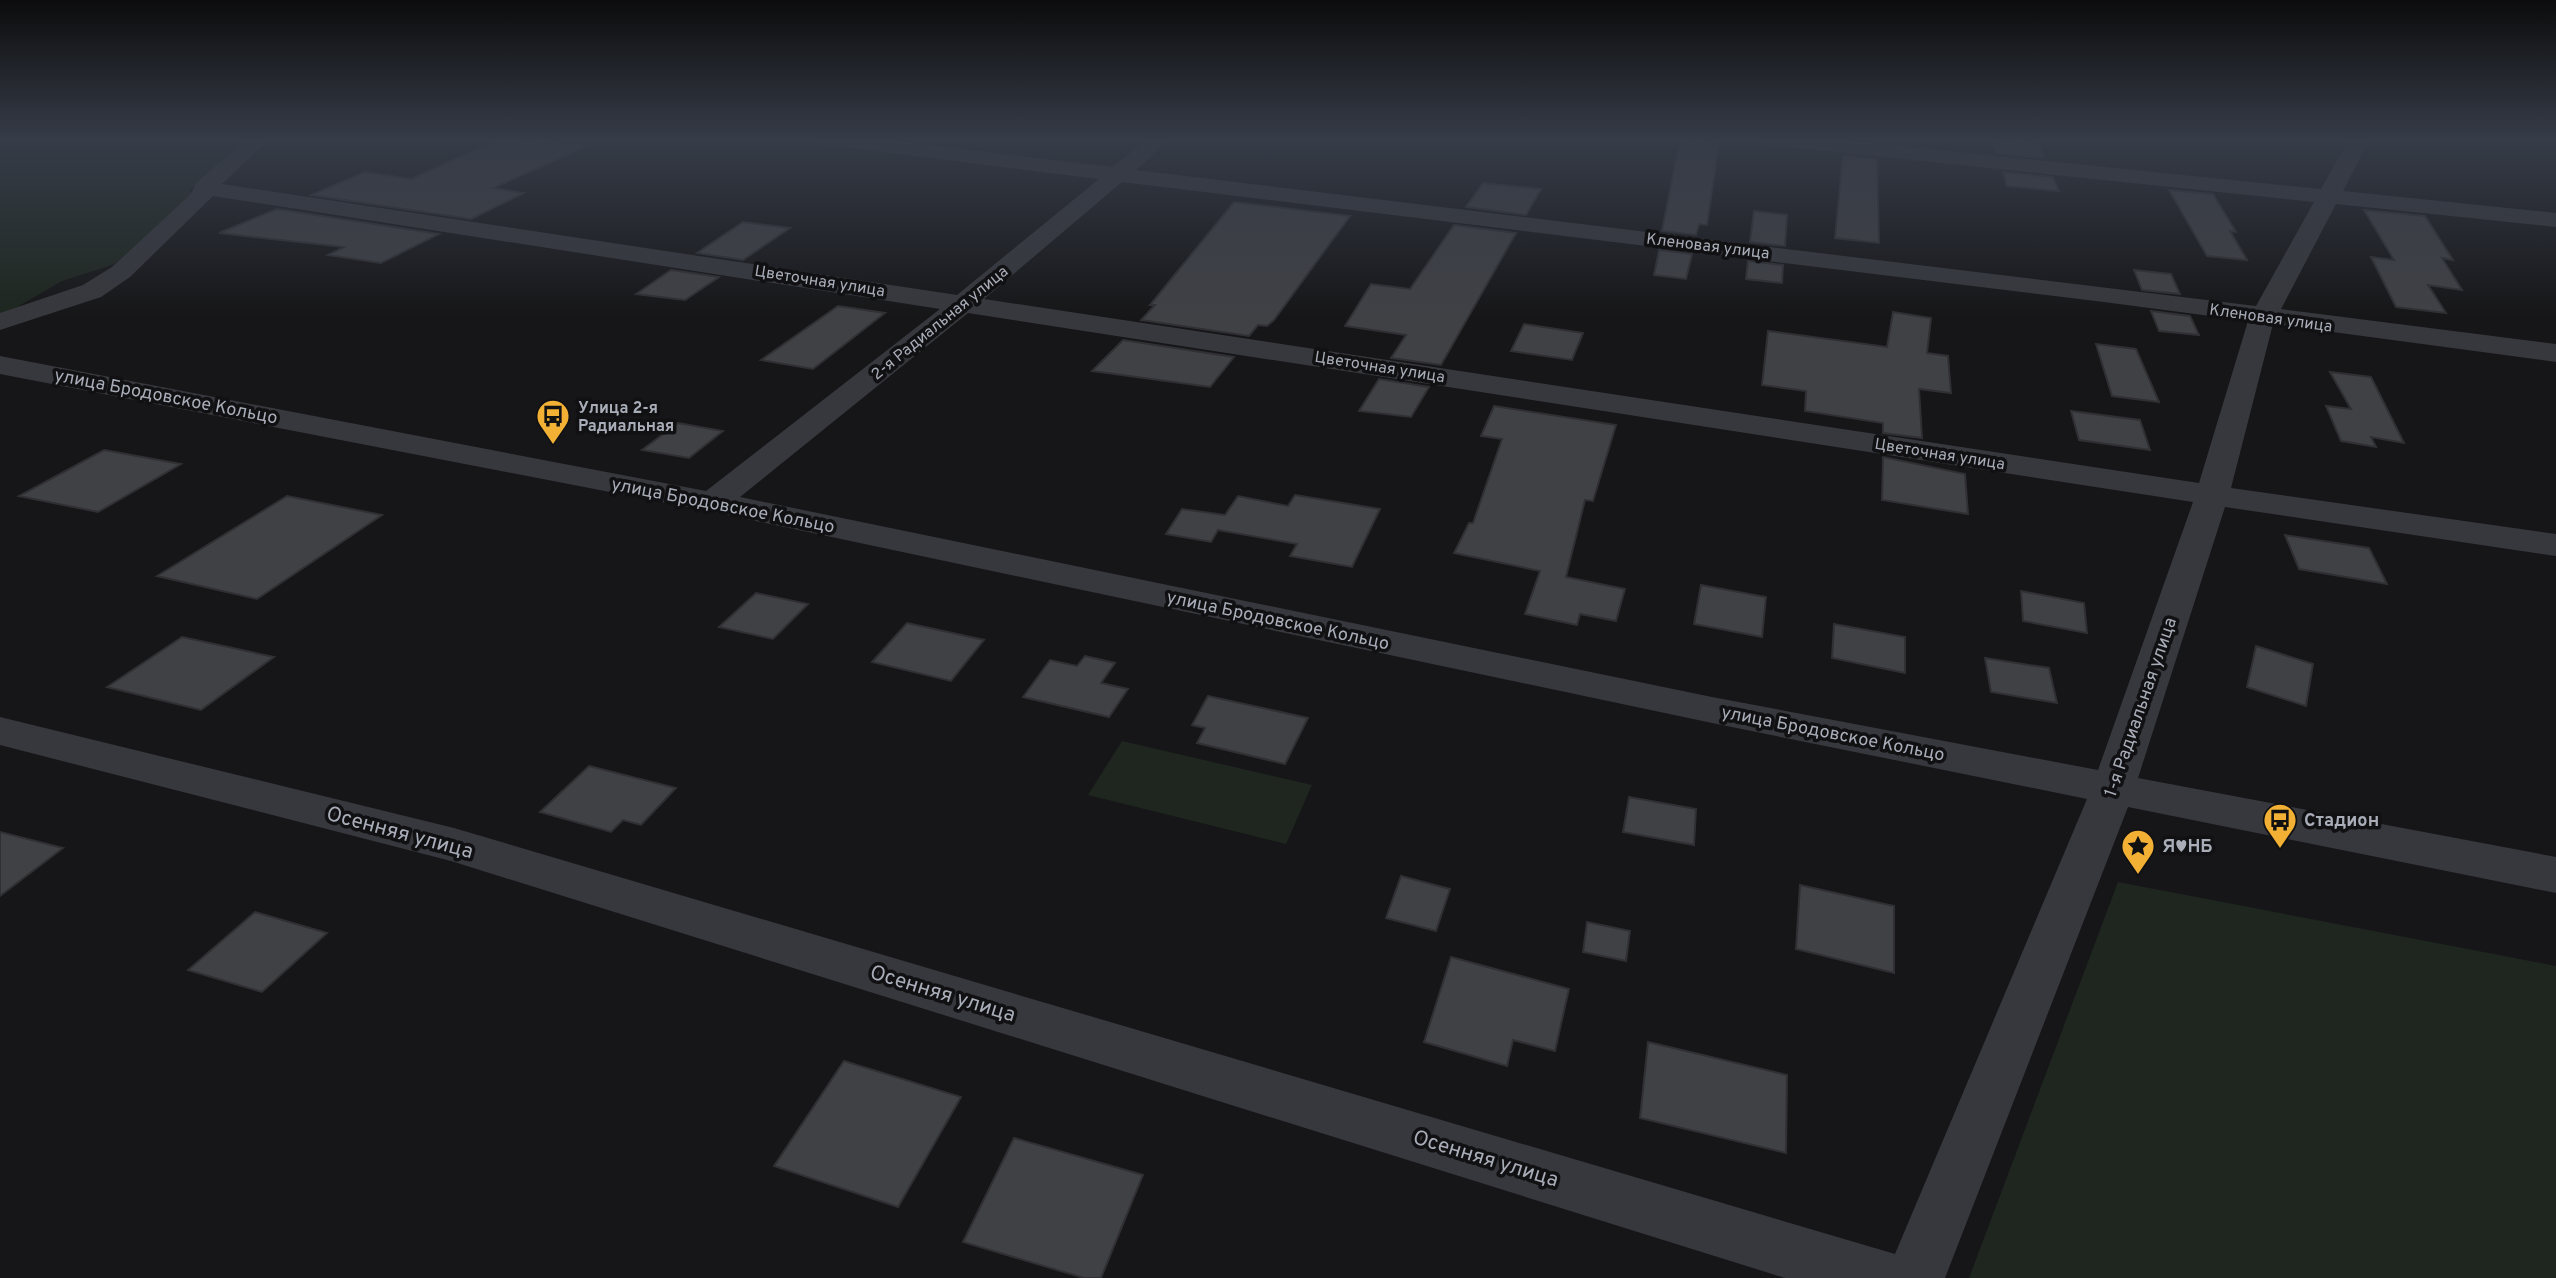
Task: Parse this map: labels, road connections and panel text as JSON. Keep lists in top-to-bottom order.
{
  "streets": {
    "street": [
      "Кленовая улица",
      "Цветочная улица",
      "2-я Радиальная улица",
      "улица Бродовское Кольцо",
      "1-я Радиальная улица",
      "Осенняя улица"
    ]
  },
  "crossings": [
    ["Кленовая улица", "1-я Радиальная улица"],
    ["Цветочная улица", "2-я Радиальная улица"],
    ["Цветочная улица", "1-я Радиальная улица"],
    ["2-я Радиальная улица", "улица Бродовское Кольцо"],
    ["улица Бродовское Кольцо", "1-я Радиальная улица"]
  ],
  "places": {
    "bus stop": ["Улица 2-я Радиальная", "Стадион"],
    "place": ["Я♥НБ"]
  }
}
